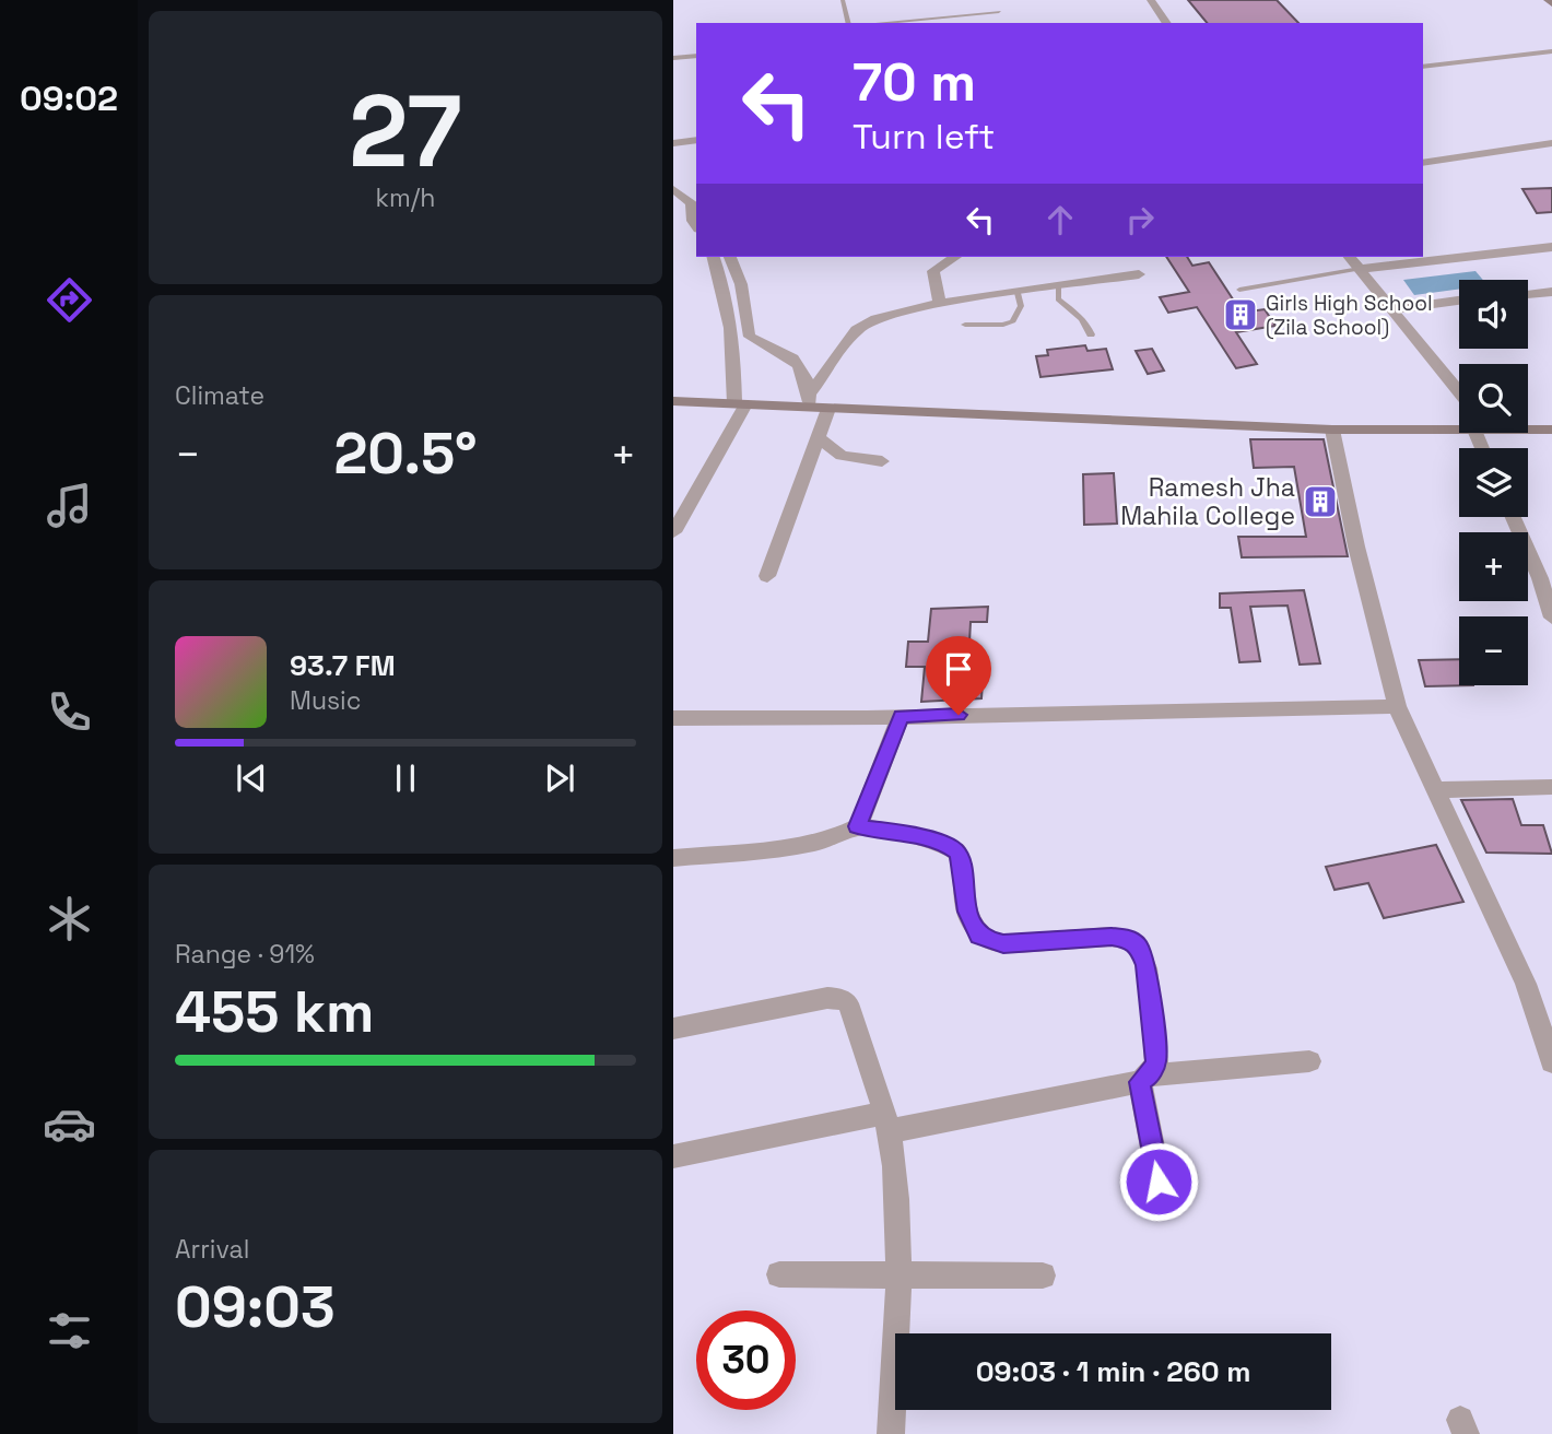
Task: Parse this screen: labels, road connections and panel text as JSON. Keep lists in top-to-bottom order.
{
  "places": {
    "building": ["Girls High School (Zila School)", "Ramesh Jha Mahila College"]
  },
  "page": {
    "tabs": "09:02",
    "tile": [
      ["27", "km/h"],
      "Climate",
      ["Range · 91%", "455 km"],
      ["Arrival", "09:03"]
    ],
    "turn": ["70 m", "Turn left"],
    "map_buttons": ["+", "−"],
    "heat": ["−", "20.5°", "+"],
    "song": ["93.7 FM", "Music"],
    "limit": "30",
    "trip": "09:03 · 1 min · 260 m"
  }
}
